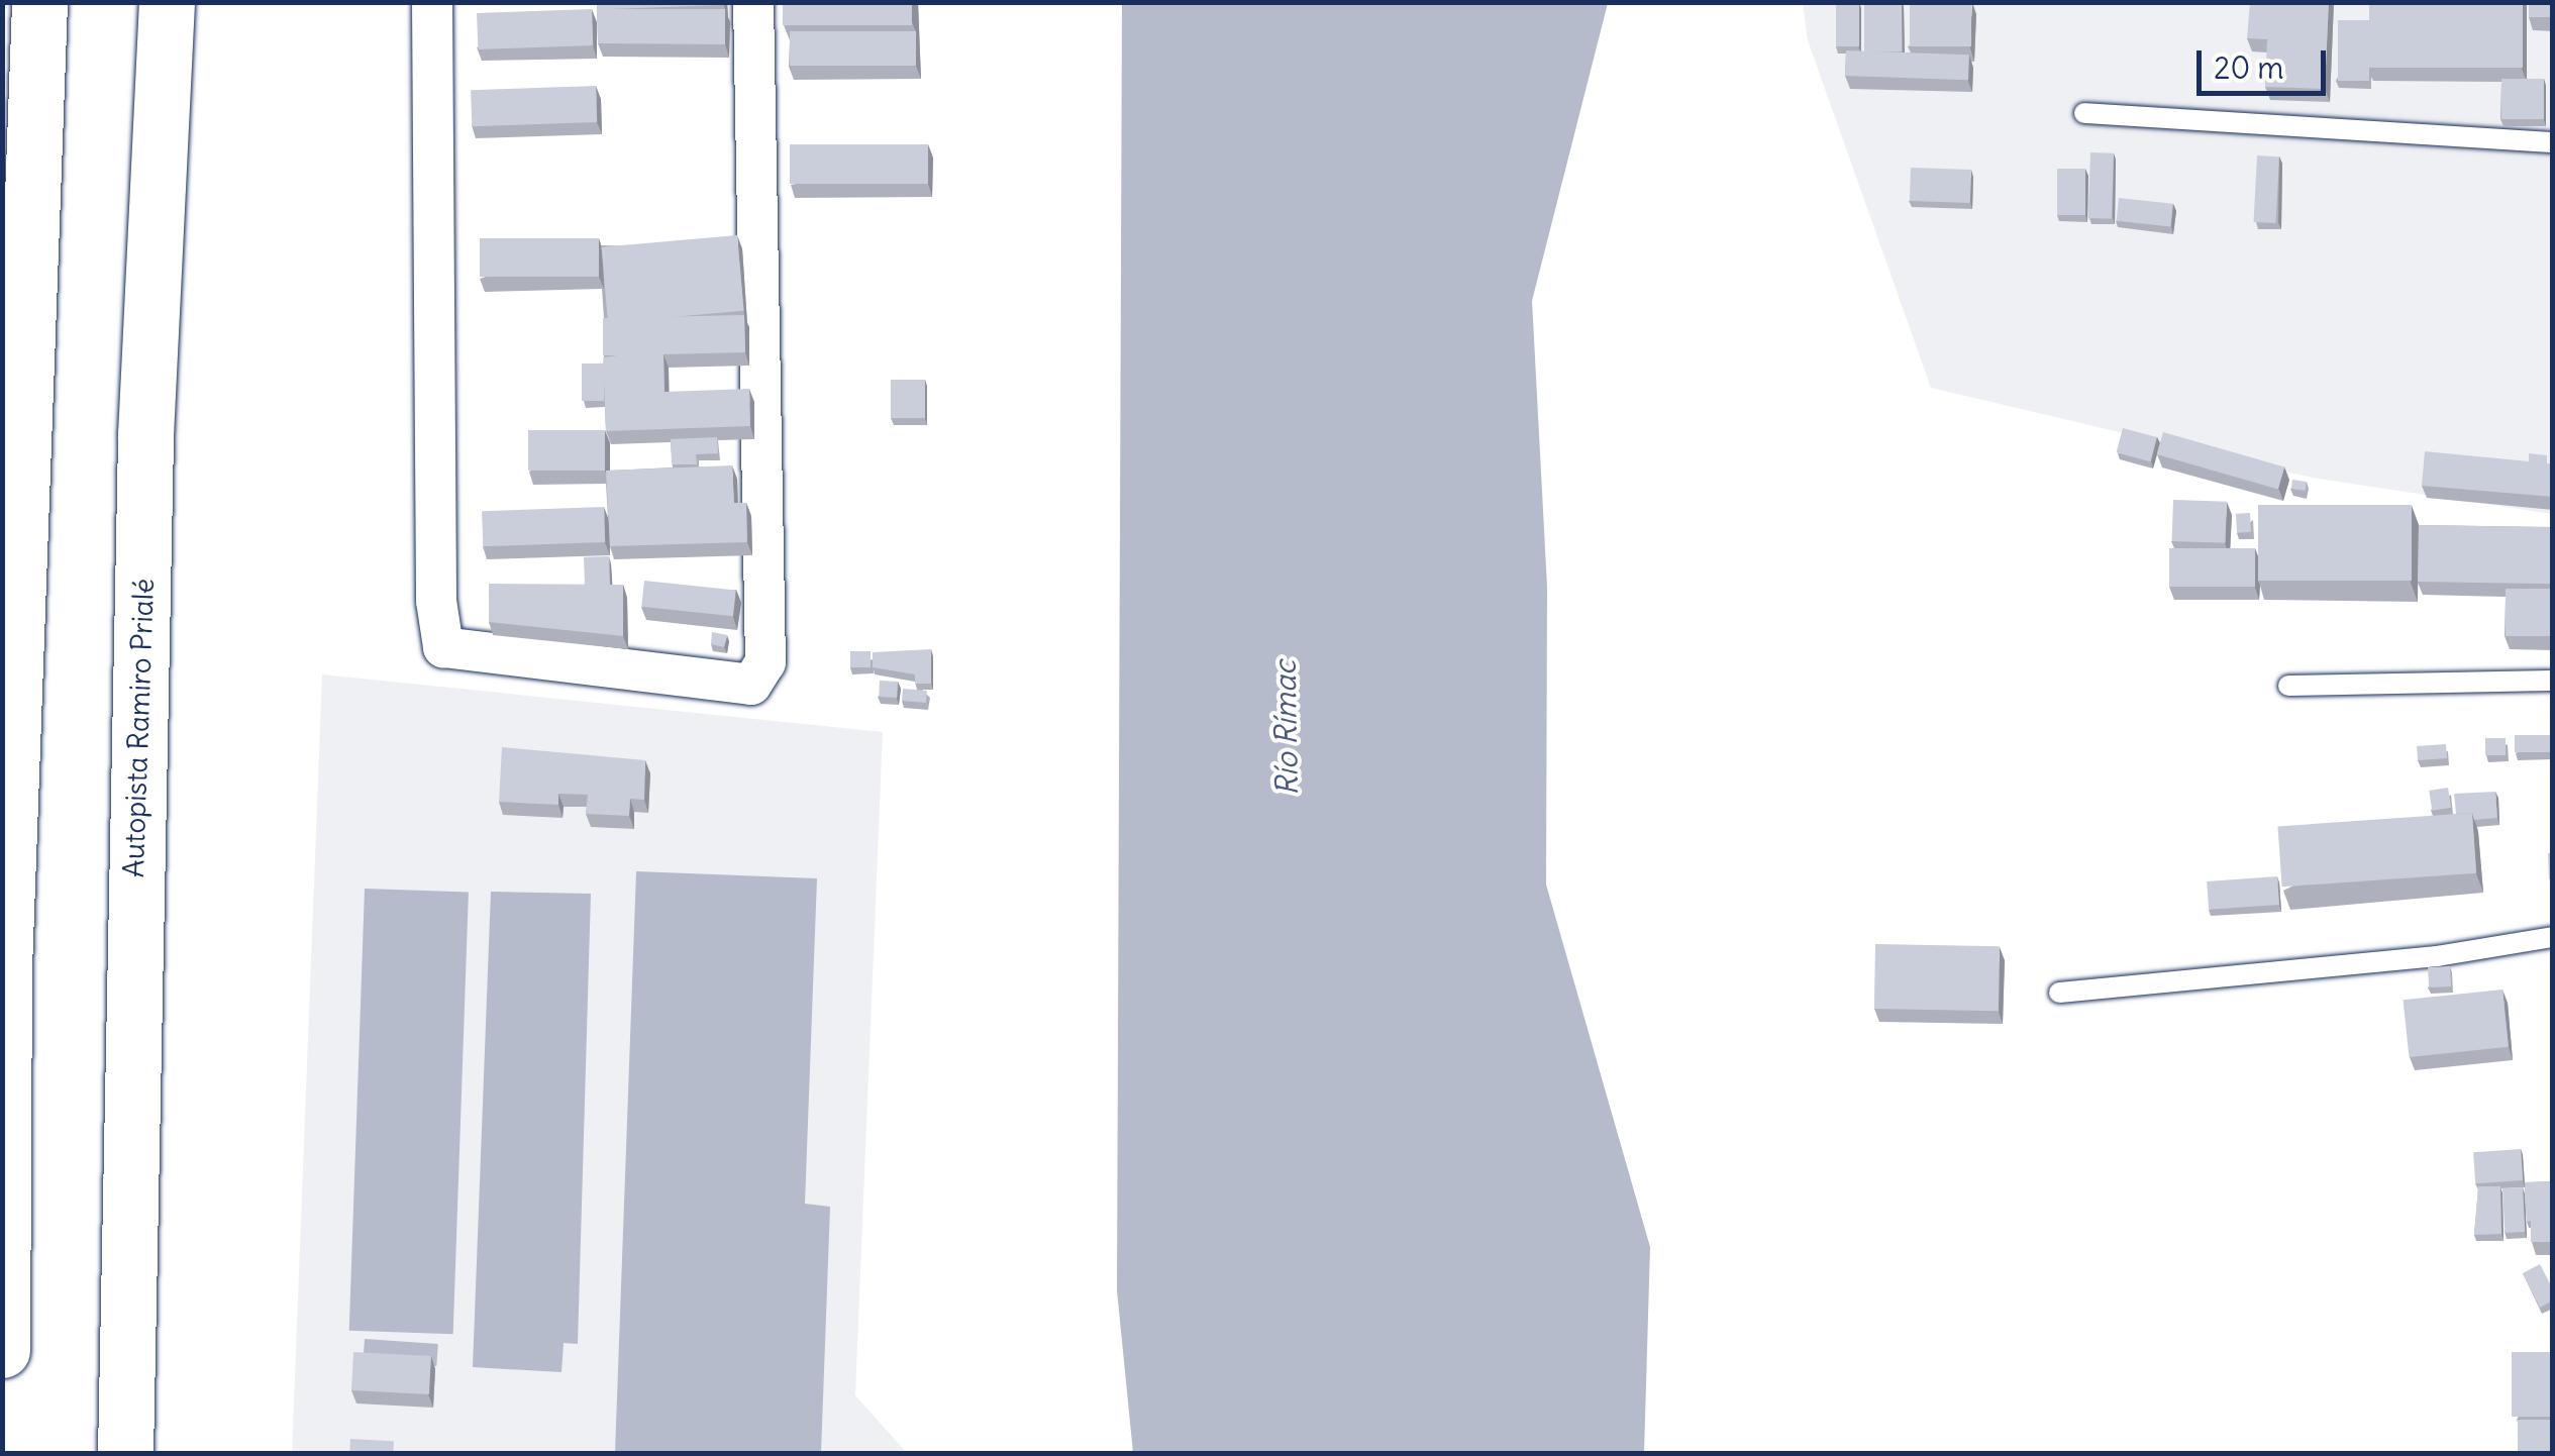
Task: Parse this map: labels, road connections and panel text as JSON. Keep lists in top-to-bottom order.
{
  "streets": {
    "highway": ["Autopista Ramiro Prialé"]
  },
  "water": ["Río Rímac"],
  "scale_bar": "20 m"
}
